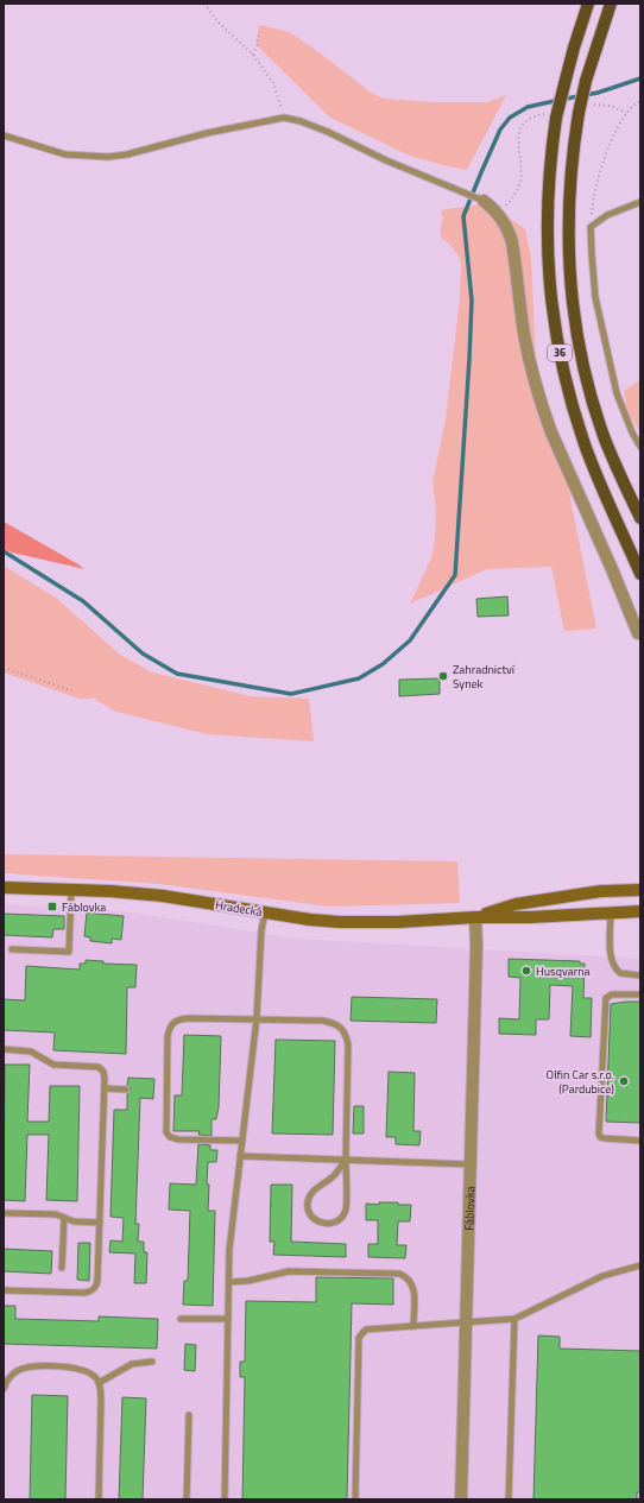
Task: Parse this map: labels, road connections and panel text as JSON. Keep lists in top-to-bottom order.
{
  "streets": {
    "main road": ["36", "Hradecká"],
    "street": ["Fáblovka"]
  },
  "crossings": [
    ["Hradecká", "Fáblovka"]
  ],
  "places": {
    "other": ["Zahradnictví Synek", "Husqvarna", "Olfin Car s.r.o. (Pardubice)"],
    "transit": ["Fáblovka"]
  }
}
